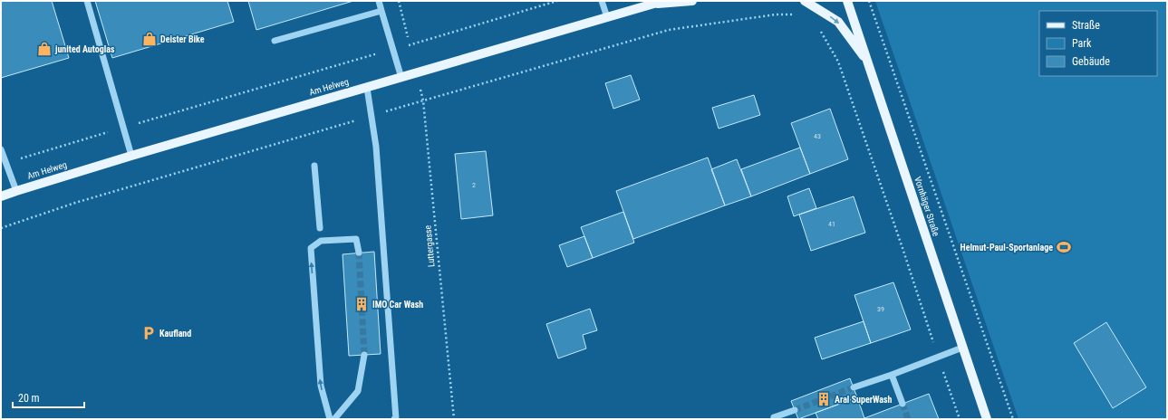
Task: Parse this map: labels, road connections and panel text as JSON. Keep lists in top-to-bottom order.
{
  "streets": {
    "main road": ["Am Helweg", "Vornhäger Straße"],
    "path": ["Luttergasse"]
  },
  "crossings": [
    ["Am Helweg", "Luttergasse"]
  ],
  "places": {
    "shop": ["Deister Bike", "junited Autoglas"],
    "sports": ["Helmut-Paul-Sportanlage"],
    "building": ["IMO Car Wash", "Aral SuperWash"],
    "parking": ["Kaufland"]
  },
  "house_numbers": [
    "43",
    "2",
    "41",
    "39"
  ],
  "legend": ["Straße", "Park", "Gebäude"],
  "scale_bar": "20 m"
}
